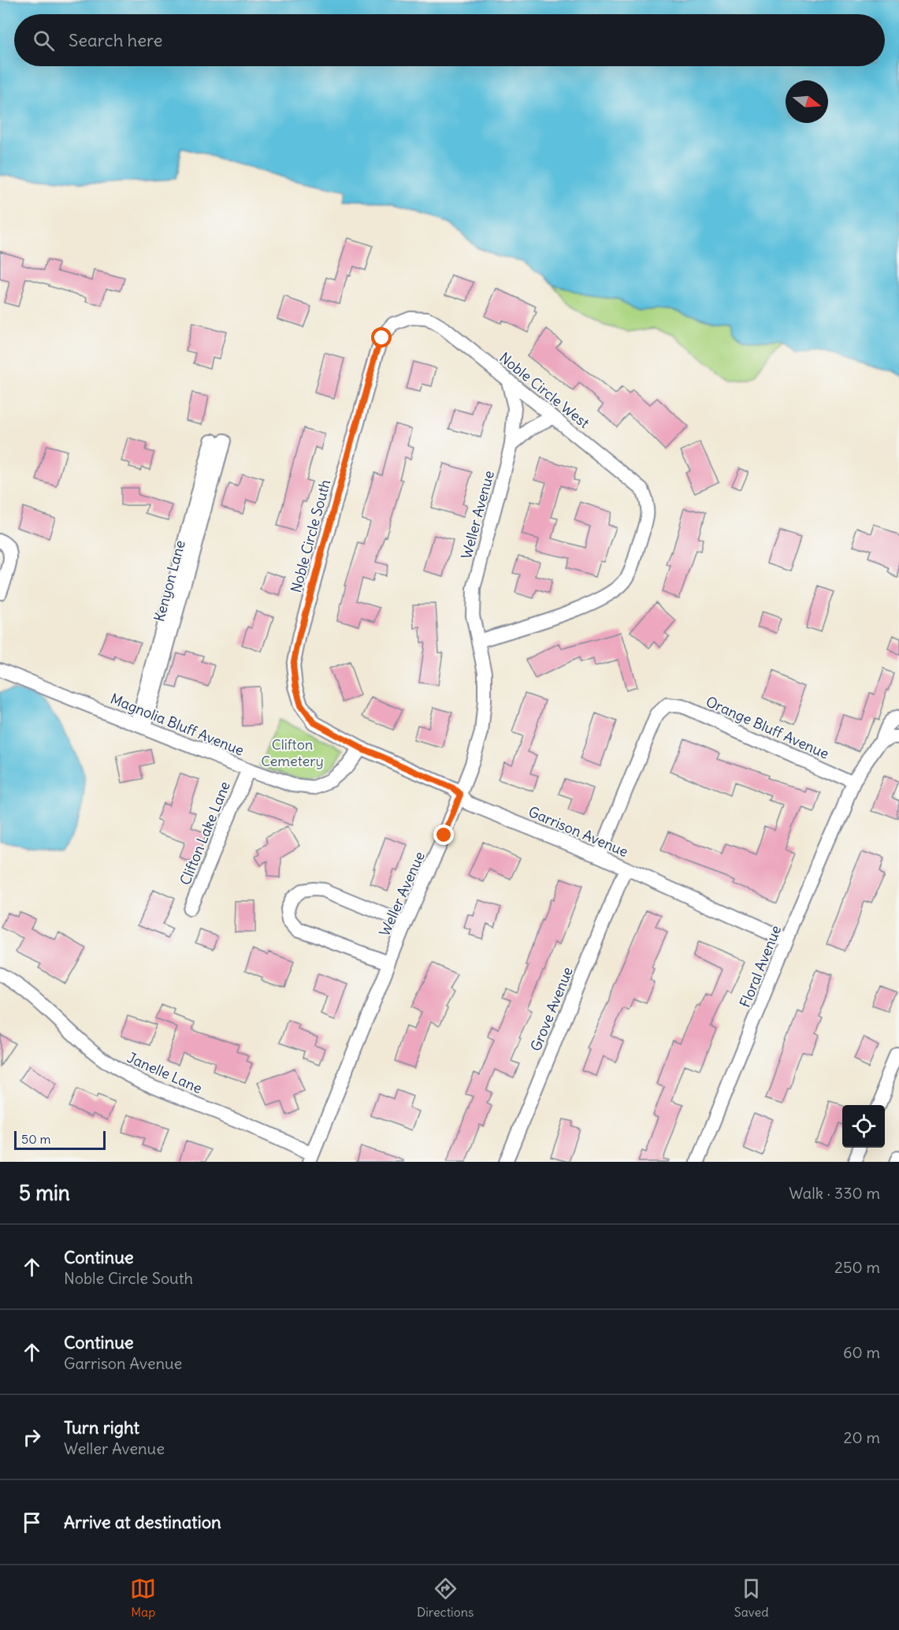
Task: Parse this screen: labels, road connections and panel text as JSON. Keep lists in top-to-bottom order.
{
  "streets": {
    "street": [
      "Noble Circle West",
      "Weller Avenue",
      "Noble Circle South",
      "Magnolia Bluff Avenue",
      "Orange Bluff Avenue",
      "Garrison Avenue",
      "Clifton Lake Lane",
      "Floral Avenue",
      "Grove Avenue",
      "Janelle Lane"
    ]
  },
  "crossings": [
    ["Noble Circle West", "Weller Avenue"],
    ["Noble Circle West", "Noble Circle South"],
    ["Weller Avenue", "Garrison Avenue"],
    ["Weller Avenue", "Janelle Lane"],
    ["Noble Circle South", "Magnolia Bluff Avenue"],
    ["Noble Circle South", "Garrison Avenue"],
    ["Magnolia Bluff Avenue", "Garrison Avenue"],
    ["Magnolia Bluff Avenue", "Clifton Lake Lane"],
    ["Orange Bluff Avenue", "Garrison Avenue"],
    ["Orange Bluff Avenue", "Floral Avenue"],
    ["Garrison Avenue", "Floral Avenue"],
    ["Garrison Avenue", "Grove Avenue"]
  ],
  "parks": ["Clifton Cemetery"],
  "scale_bar": "50 m",
  "north": "right",
  "page": {
    "search": "Search here",
    "scale": "50 m",
    "heading": ["5 min", "Walk · 330 m"],
    "list": [
      ["Continue", "Noble Circle South", "250 m"],
      ["Continue", "Garrison Avenue", "60 m"],
      ["Turn right", "Weller Avenue", "20 m"],
      "Arrive at destination"
    ],
    "nav": ["Map", "Directions", "Saved"]
  }
}
